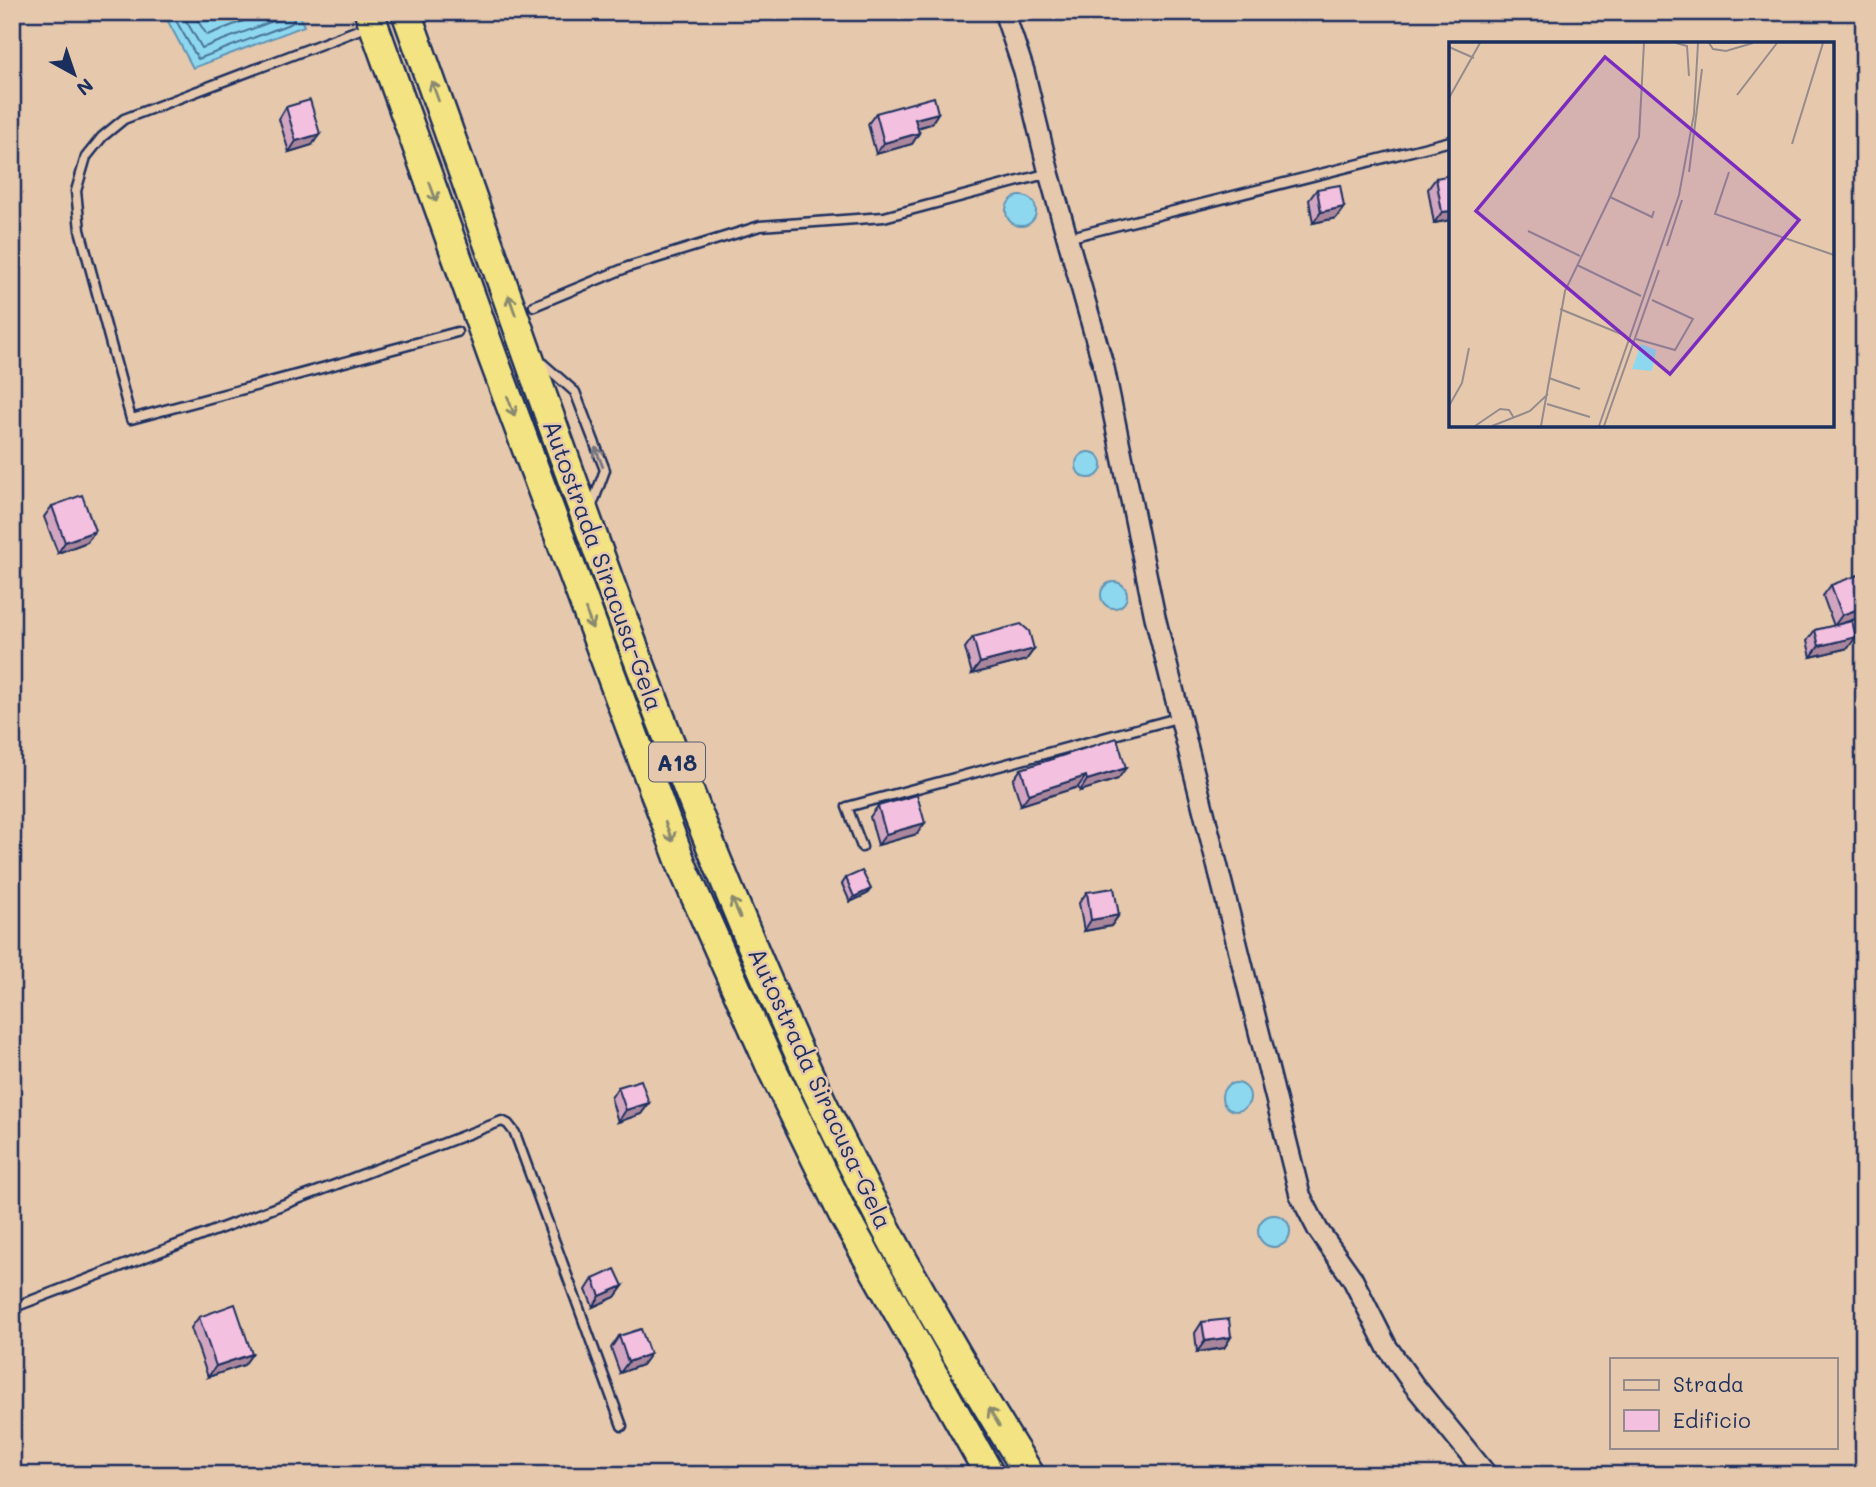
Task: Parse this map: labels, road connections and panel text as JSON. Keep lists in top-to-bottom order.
{
  "streets": {
    "highway": ["Autostrada Siracusa-Gela", "A18"]
  },
  "legend": ["Strada", "Edificio"],
  "north": "bottom right"
}
